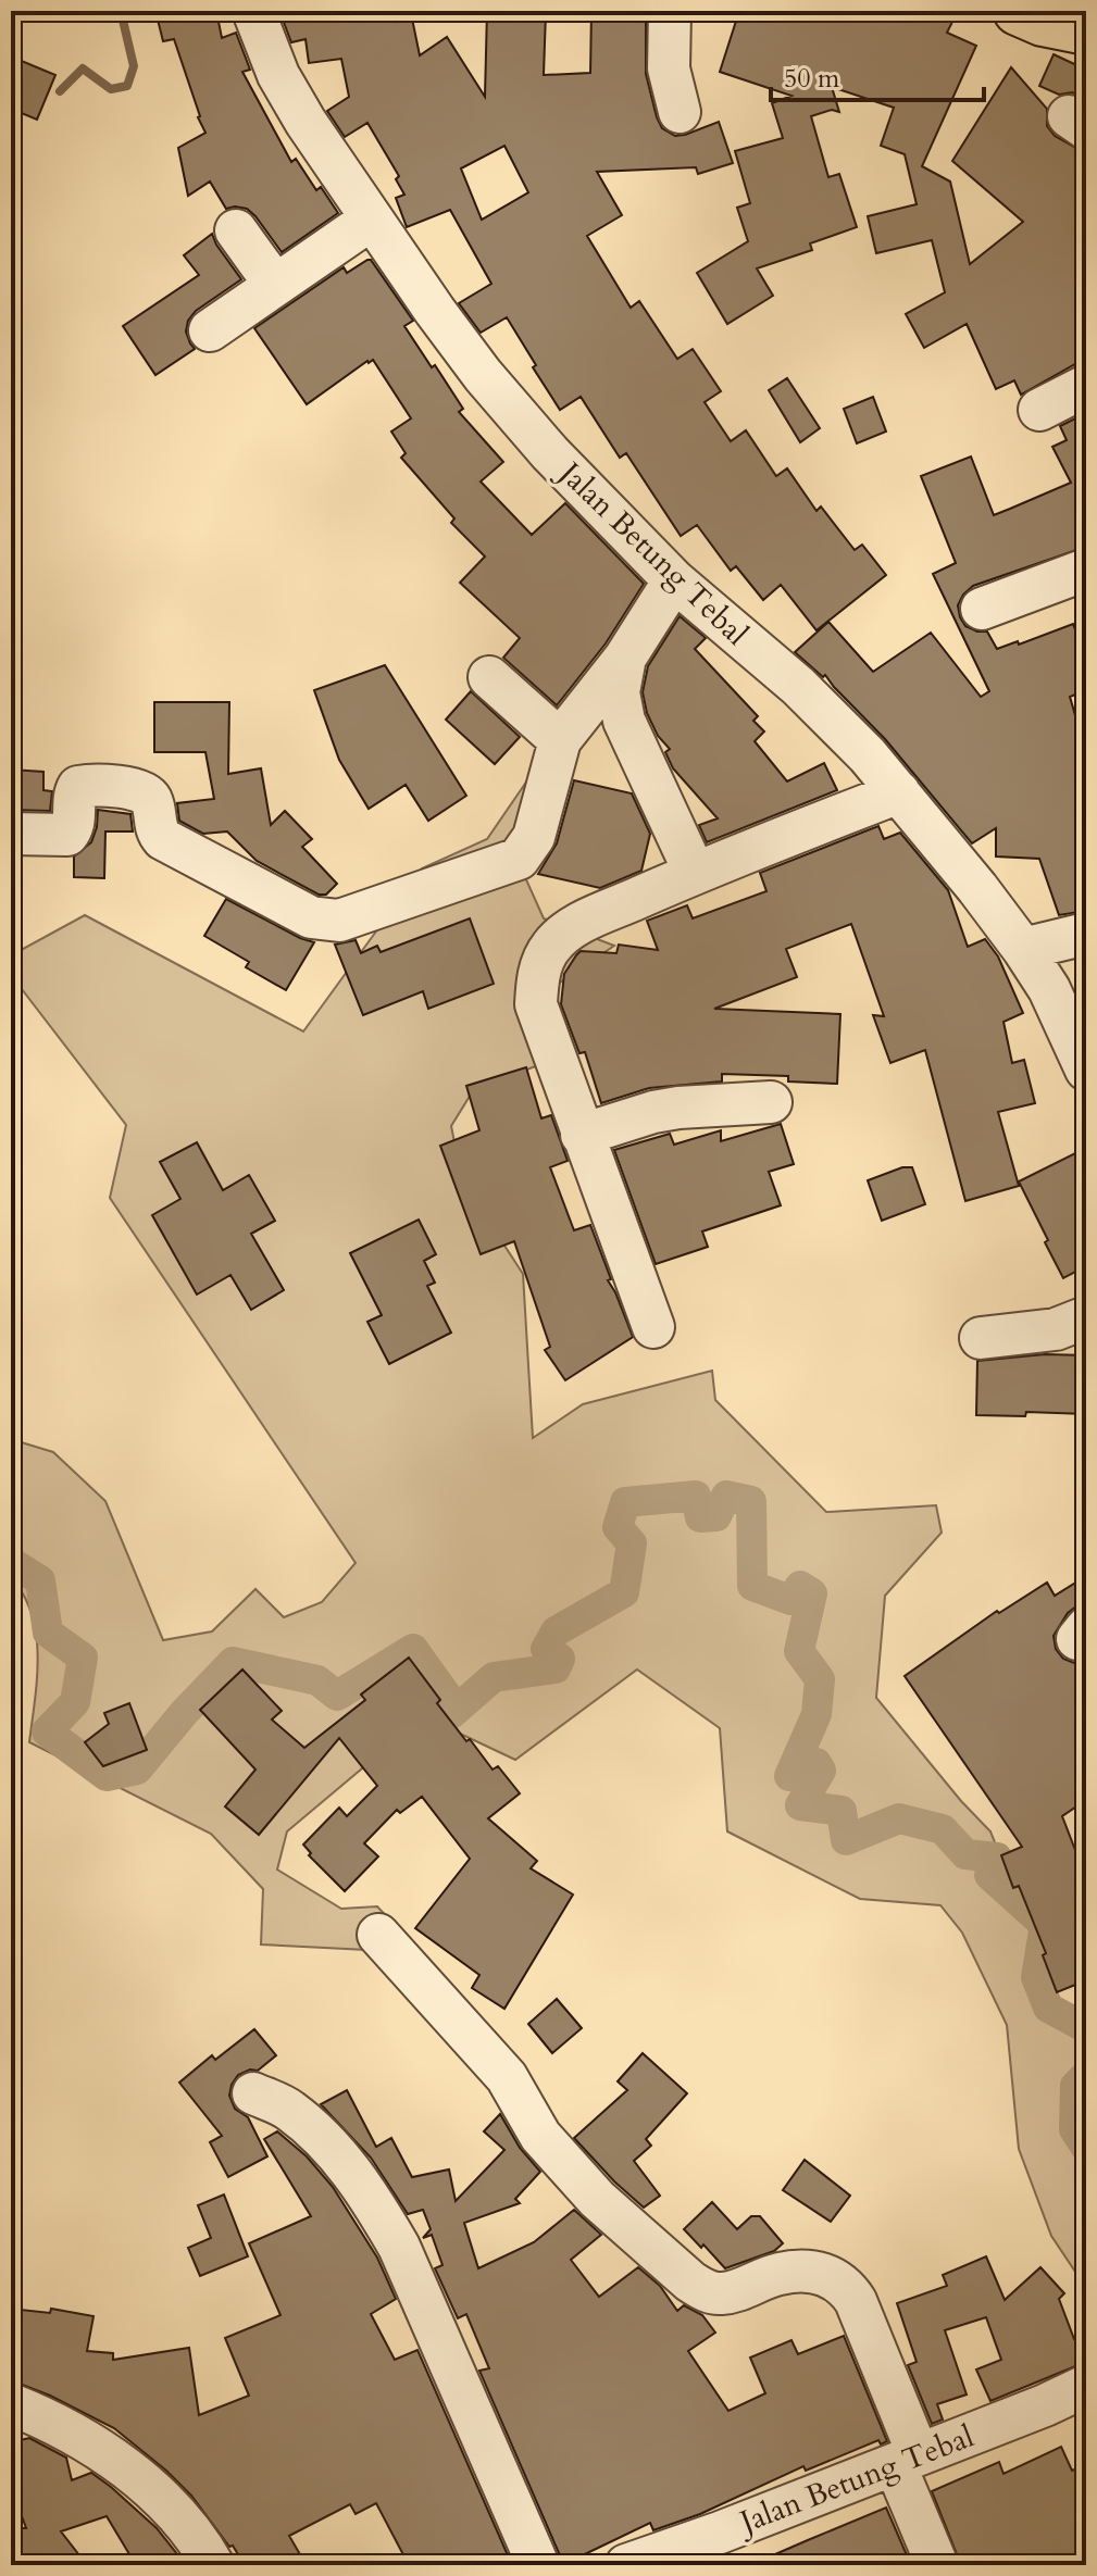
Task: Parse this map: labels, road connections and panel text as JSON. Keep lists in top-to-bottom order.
{
  "streets": {
    "street": ["Jalan Betung Tebal"]
  },
  "scale_bar": "50 m"
}
